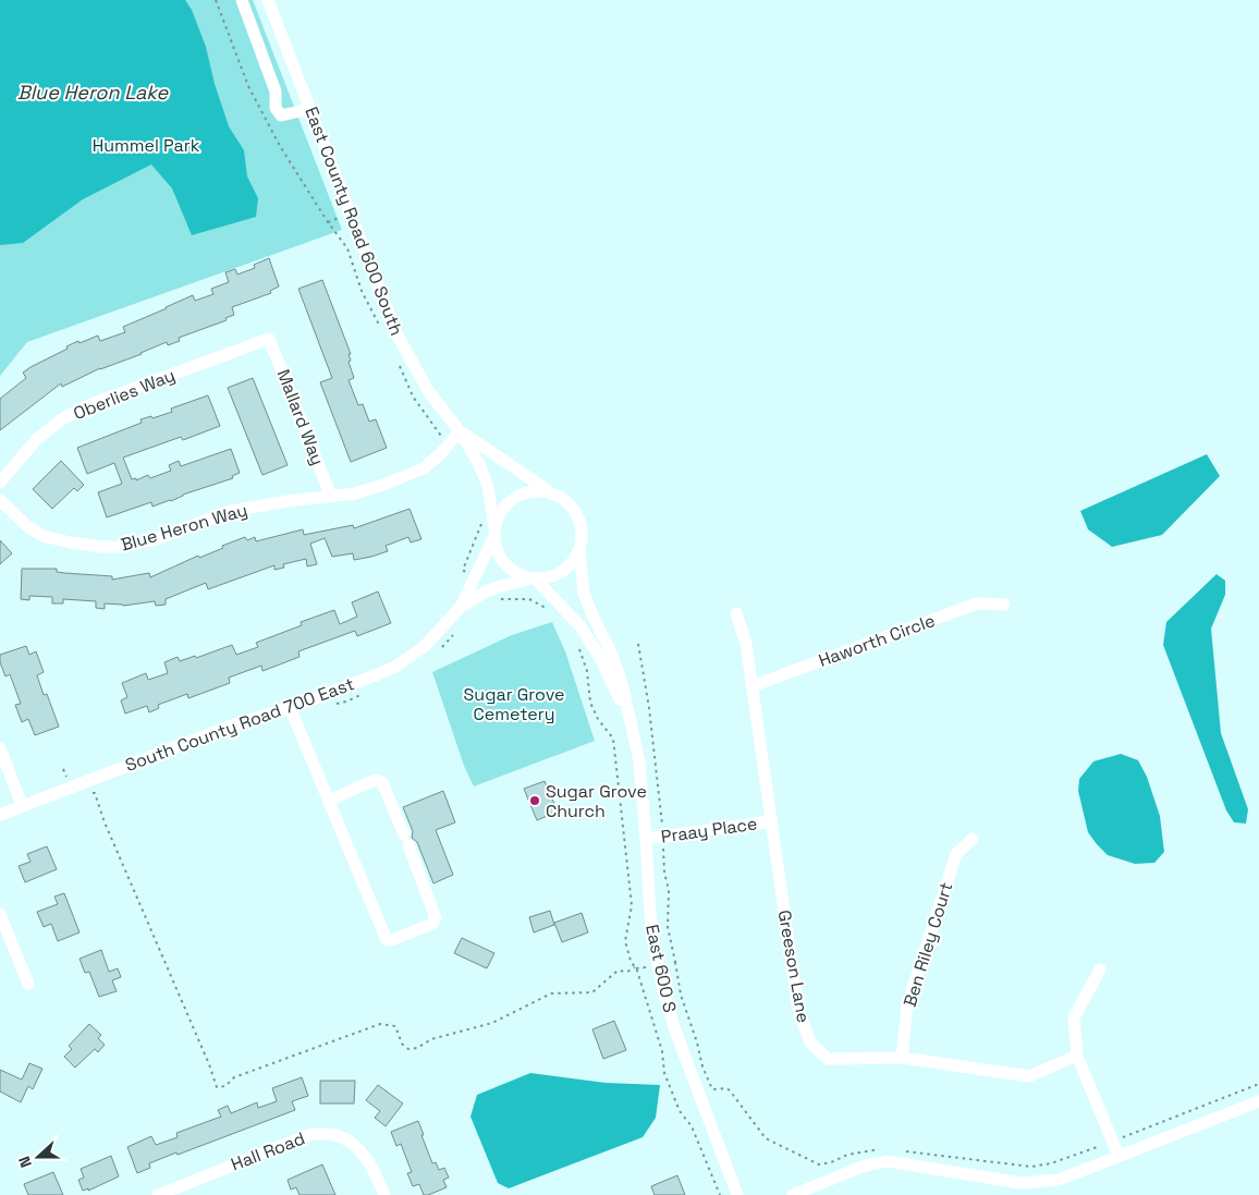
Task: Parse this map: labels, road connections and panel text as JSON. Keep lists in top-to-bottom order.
{
  "streets": {
    "street": [
      "East County Road 600 South",
      "Oberlies Way",
      "Mallard Way",
      "Blue Heron Way",
      "Haworth Circle",
      "South County Road 700 East",
      "Praay Place",
      "Ben Riley Court",
      "Greeson Lane",
      "East 600 S",
      "Hall Road"
    ]
  },
  "crossings": [
    ["East County Road 600 South", "Blue Heron Way"],
    ["East County Road 600 South", "South County Road 700 East"],
    ["Oberlies Way", "Mallard Way"],
    ["Mallard Way", "Blue Heron Way"],
    ["Haworth Circle", "Greeson Lane"],
    ["Praay Place", "Greeson Lane"],
    ["Praay Place", "East 600 S"],
    ["Ben Riley Court", "Greeson Lane"]
  ],
  "water": ["Blue Heron Lake"],
  "parks": ["Hummel Park", "Sugar Grove Cemetery"],
  "places": ["Sugar Grove Church"],
  "north": "left"
}
